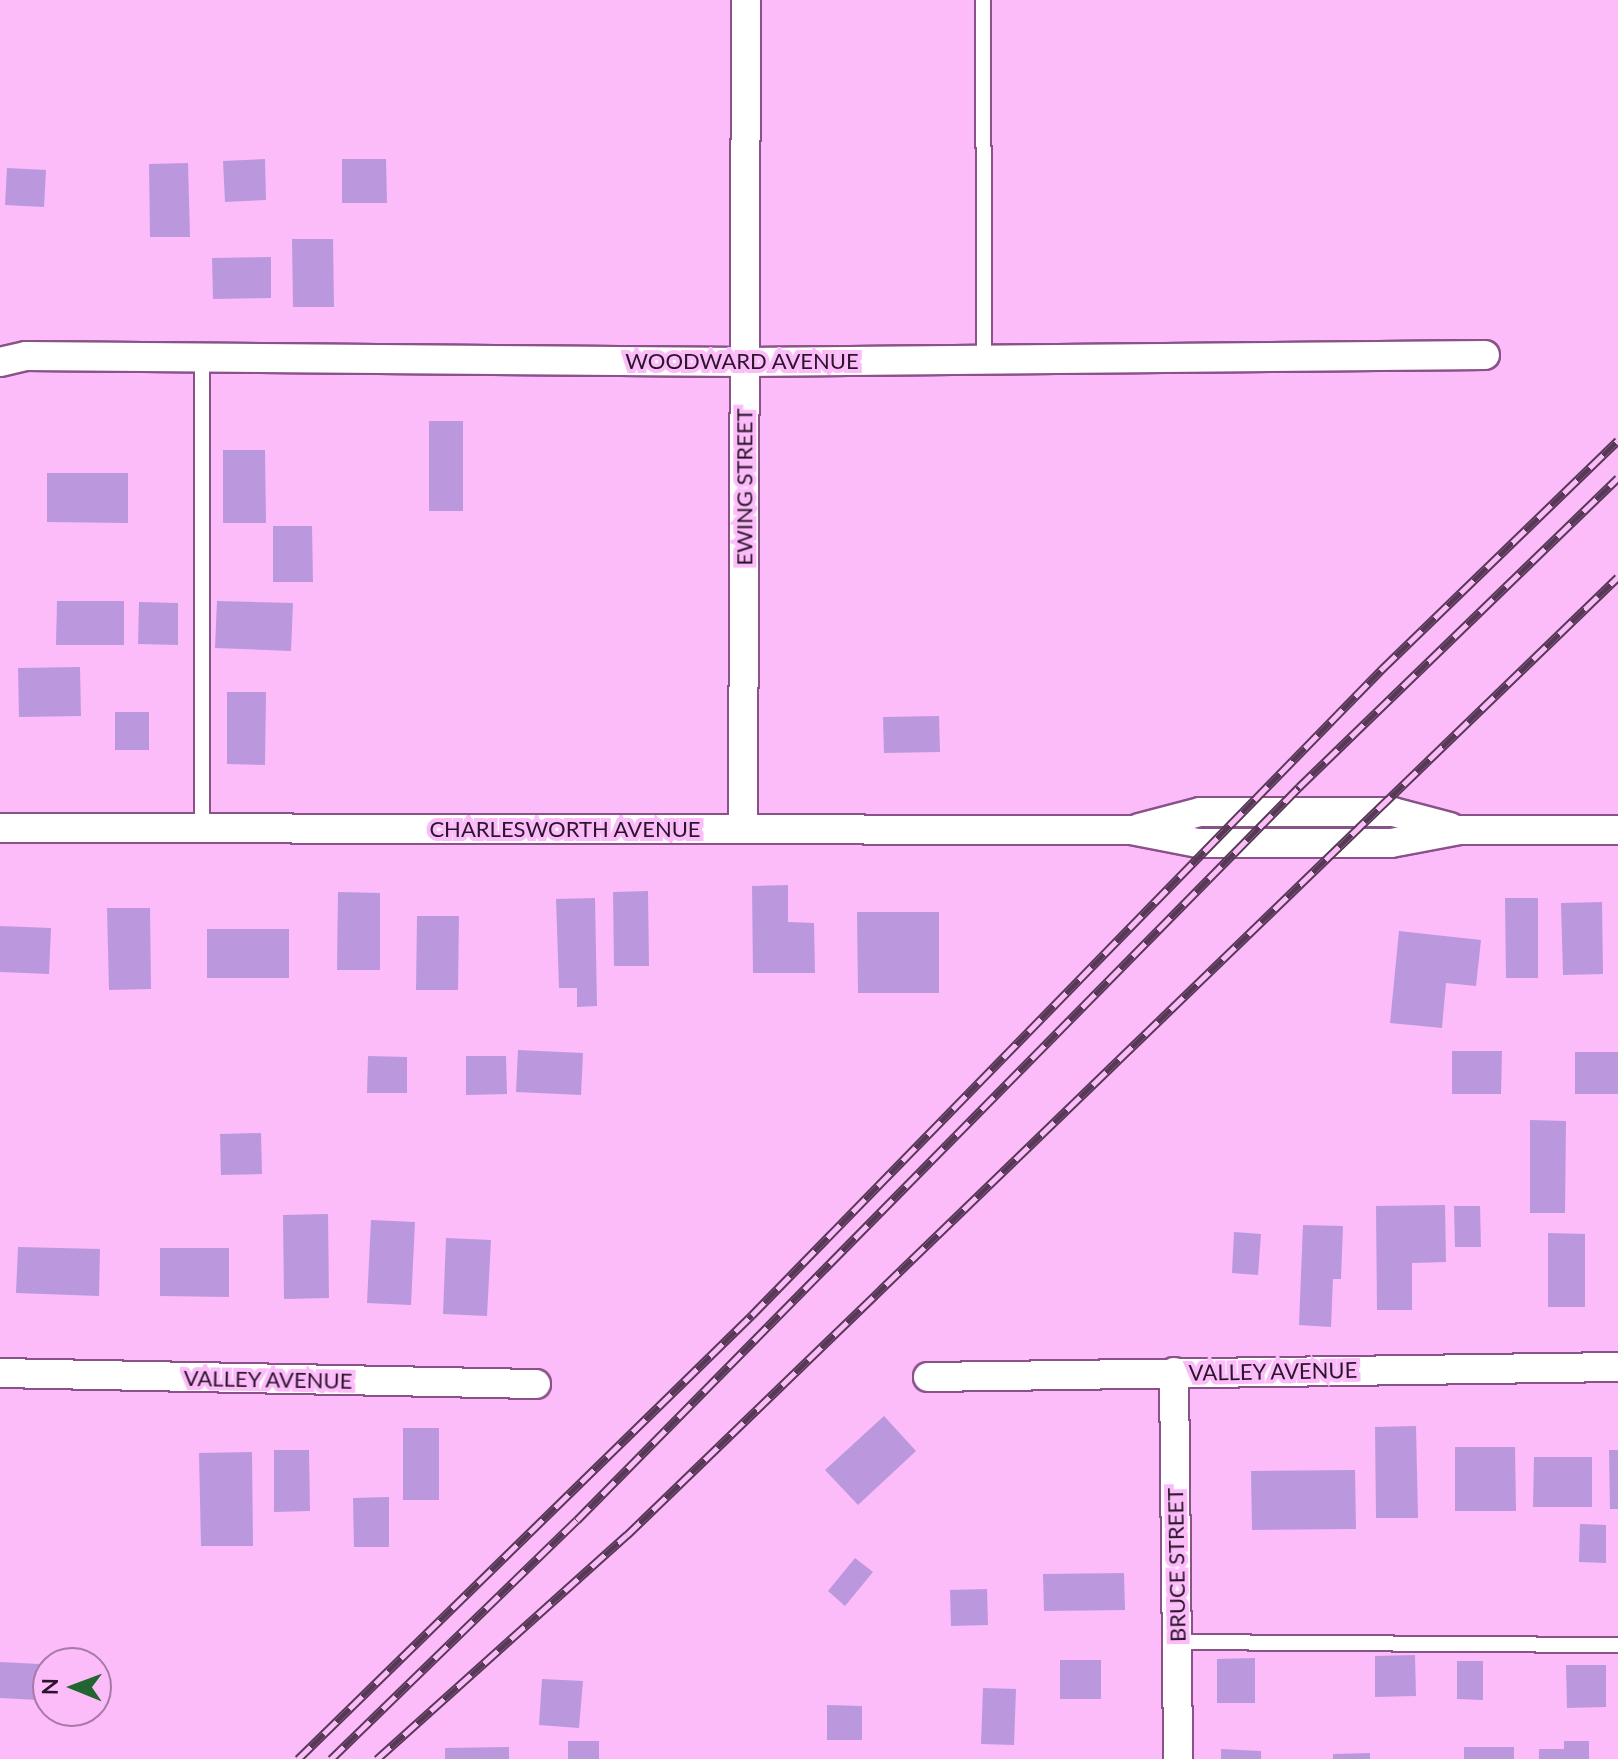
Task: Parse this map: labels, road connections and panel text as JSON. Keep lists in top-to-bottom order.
{
  "streets": {
    "street": [
      "WOODWARD AVENUE",
      "EWING STREET",
      "CHARLESWORTH AVENUE",
      "VALLEY AVENUE",
      "BRUCE STREET"
    ]
  },
  "crossings": [
    ["WOODWARD AVENUE", "EWING STREET"],
    ["EWING STREET", "CHARLESWORTH AVENUE"],
    ["VALLEY AVENUE", "BRUCE STREET"]
  ],
  "north": "left"
}
